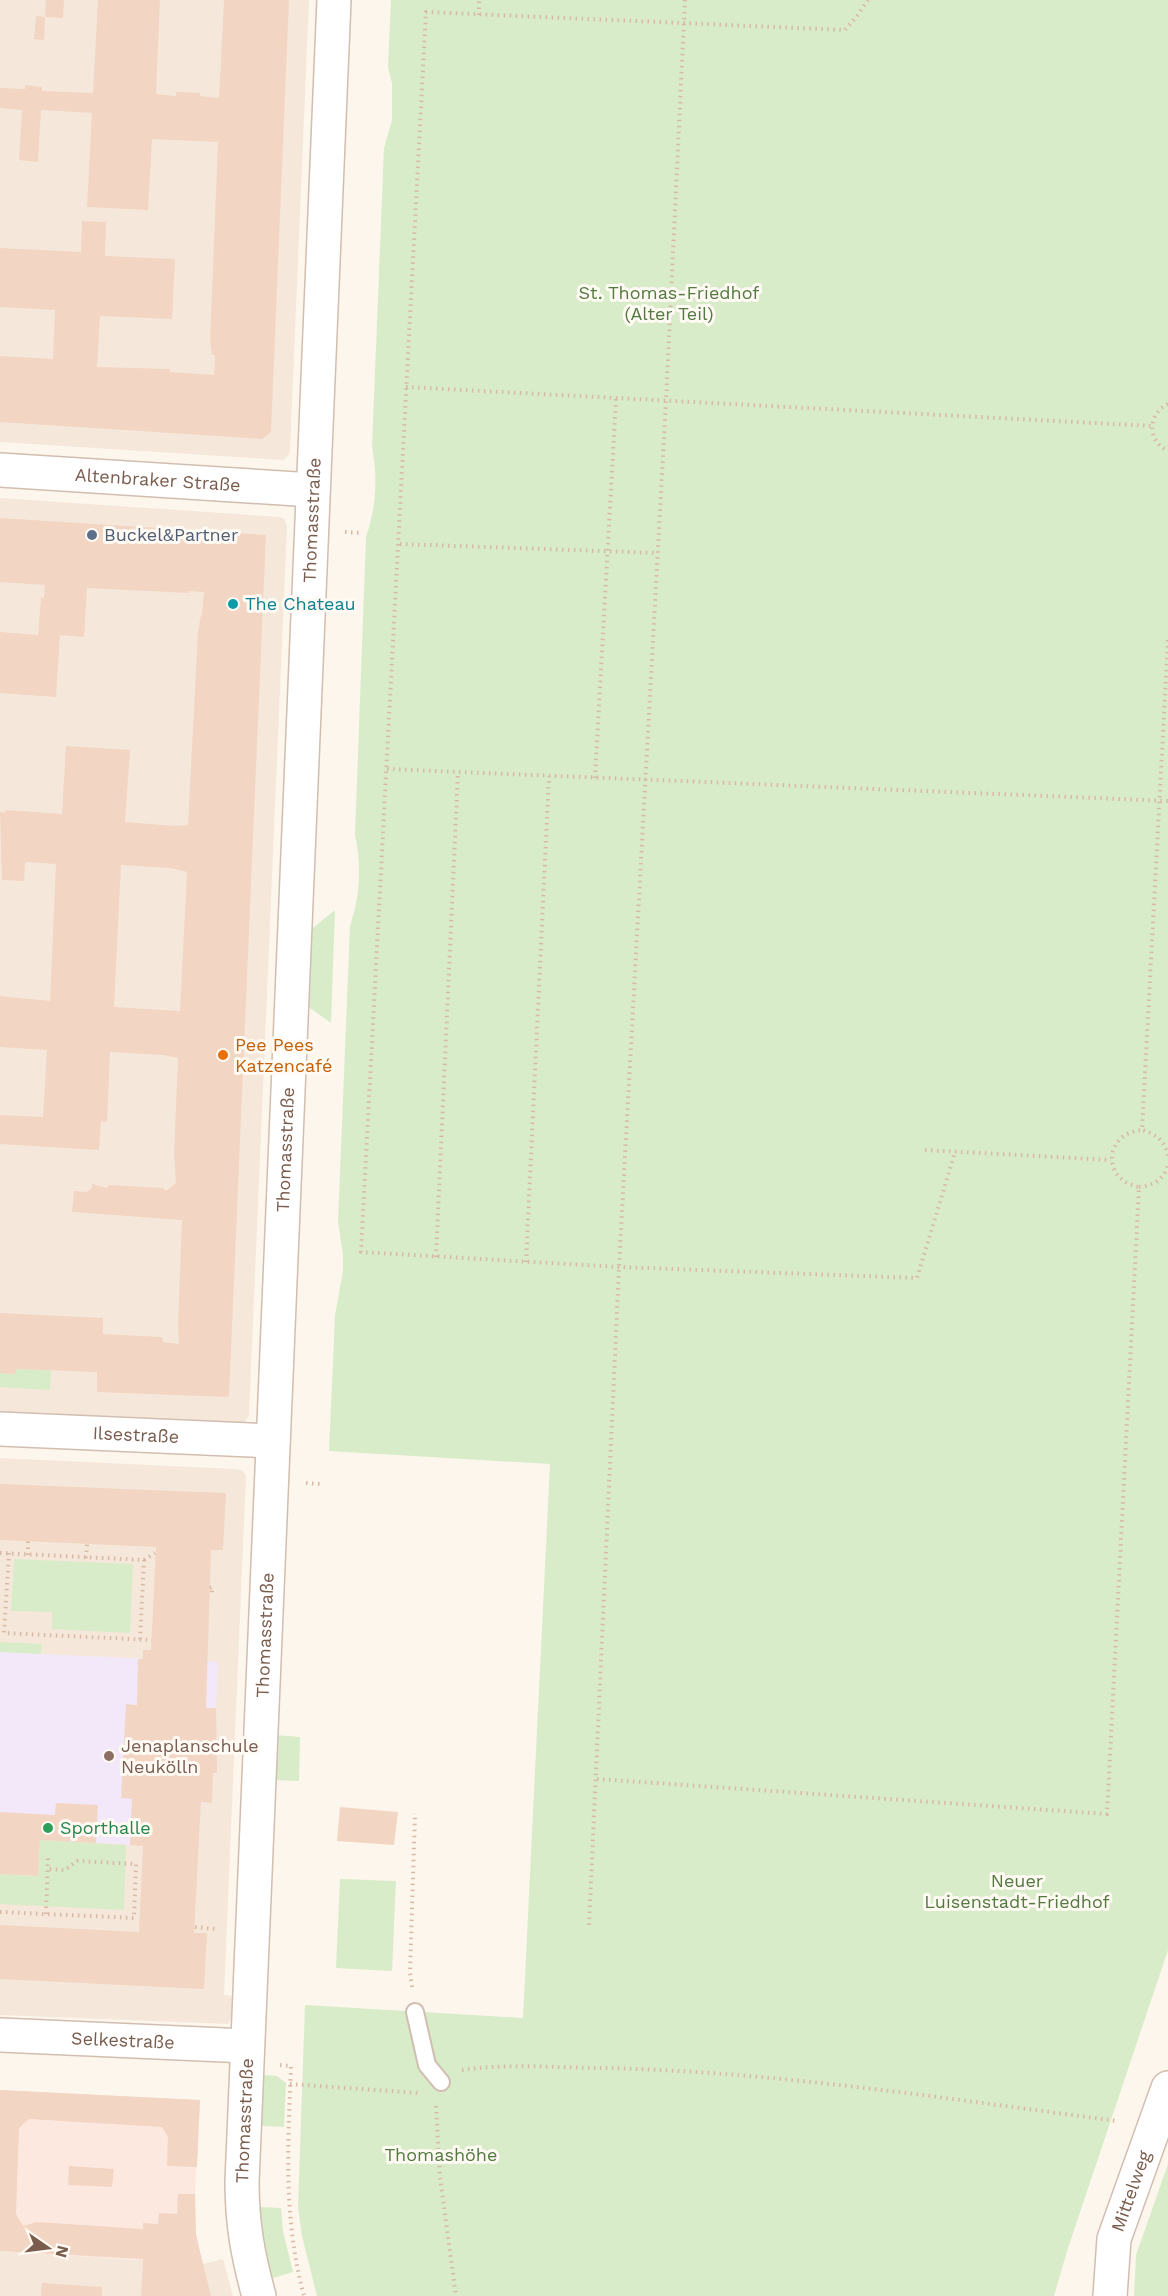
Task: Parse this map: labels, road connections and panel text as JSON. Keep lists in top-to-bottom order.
{
  "streets": {
    "street": [
      "Altenbraker Straße",
      "Thomasstraße",
      "Ilsestraße",
      "Selkestraße",
      "Mittelweg"
    ]
  },
  "crossings": [
    ["Altenbraker Straße", "Thomasstraße"],
    ["Thomasstraße", "Ilsestraße"],
    ["Thomasstraße", "Selkestraße"]
  ],
  "parks": ["St. Thomas-Friedhof (Alter Teil)", "Neuer Luisenstadt-Friedhof", "Thomashöhe"],
  "places": [
    "Buckel&Partner",
    "The Chateau",
    "Pee Pees Katzencafé",
    "Jenaplanschule Neukölln",
    "Sporthalle"
  ],
  "north": "right"
}
